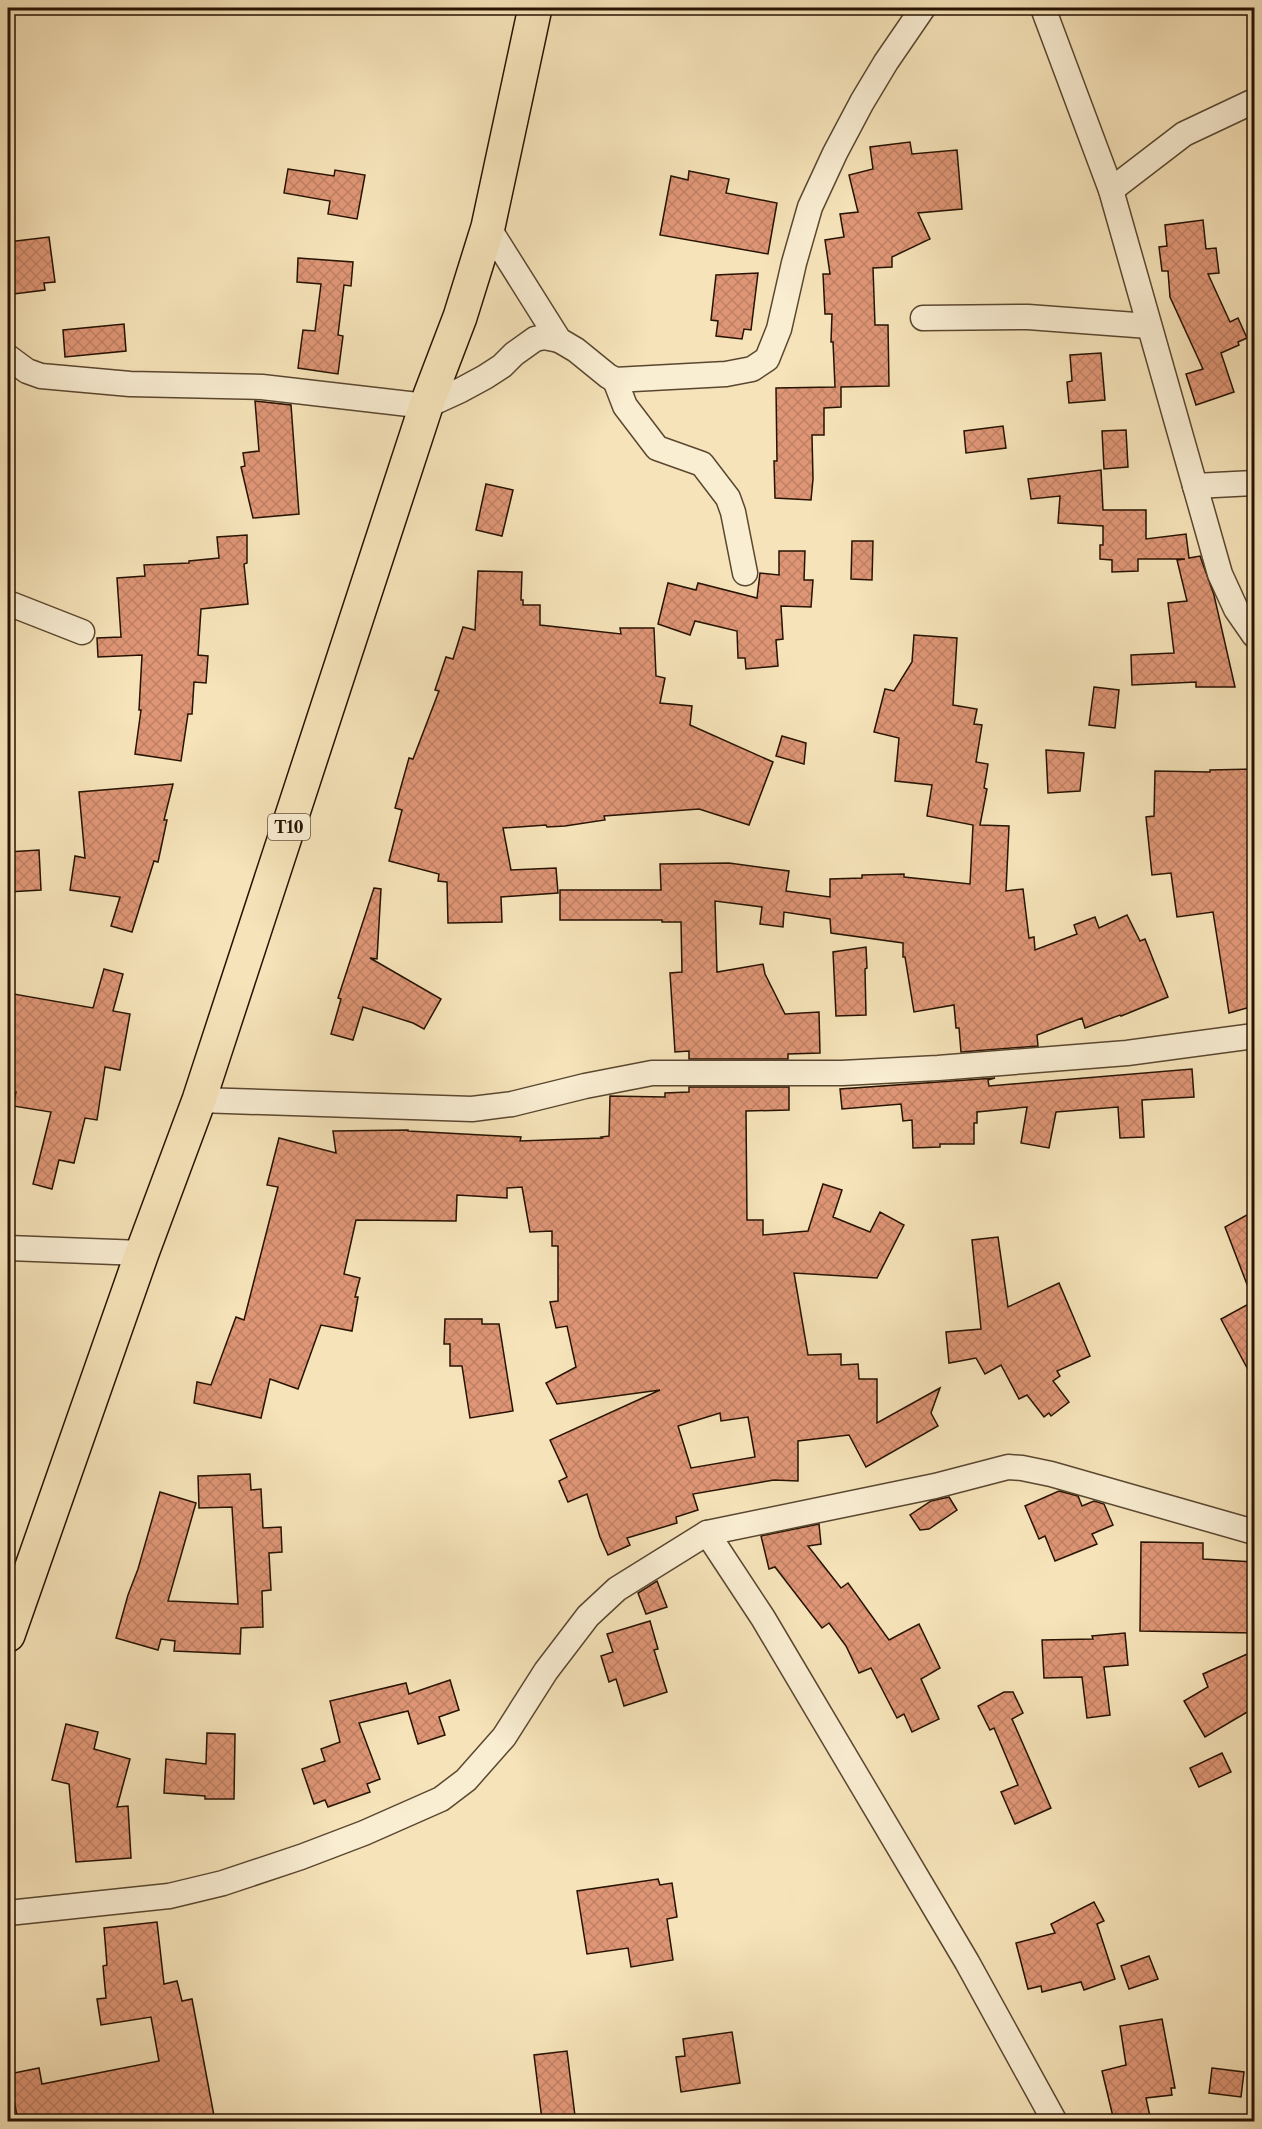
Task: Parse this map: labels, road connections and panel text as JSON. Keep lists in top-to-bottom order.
{
  "streets": {
    "highway": ["T10"]
  }
}
